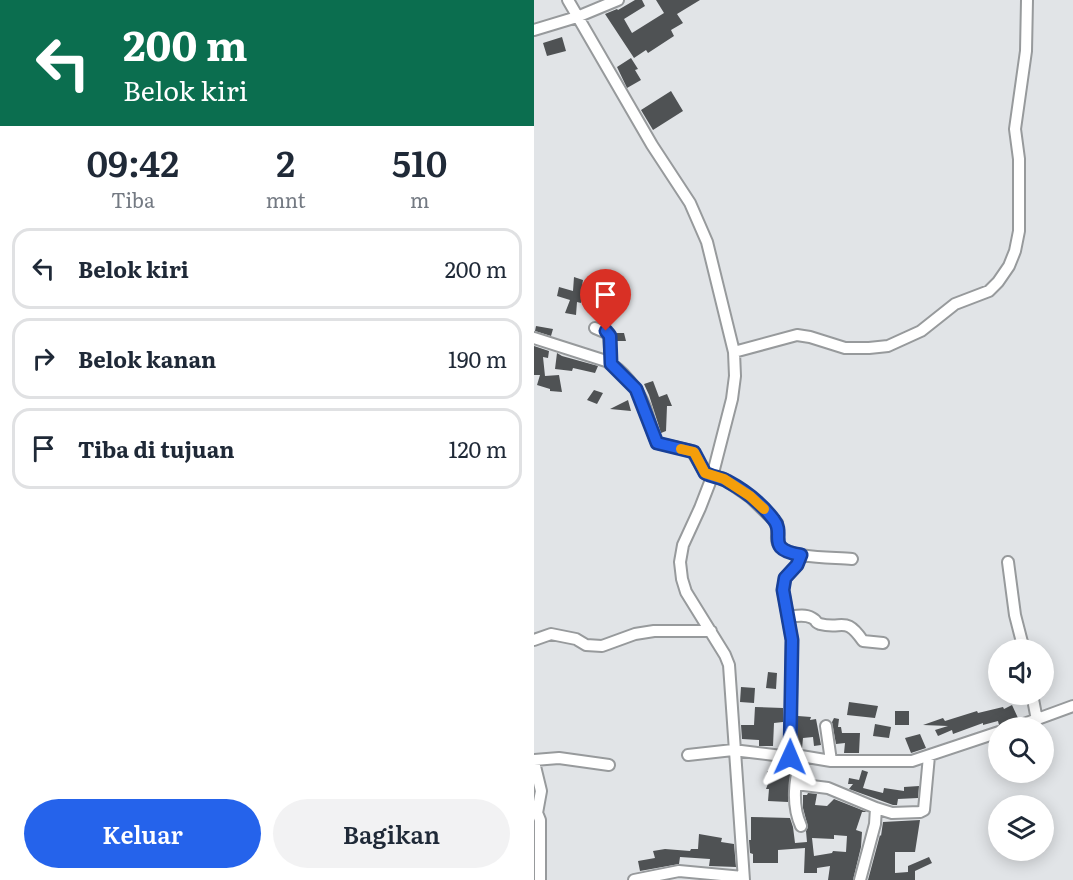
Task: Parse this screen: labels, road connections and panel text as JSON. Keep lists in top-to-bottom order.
{
  "page": {
    "turn": ["200 m", "Belok kiri"],
    "eta": [
      "09:42",
      "Tiba",
      "2",
      "mnt",
      "510",
      "m"
    ],
    "list": [
      {
        "name": "Belok kiri",
        "value": "200 m"
      },
      {
        "name": "Belok kanan",
        "value": "190 m"
      },
      {
        "name": "Tiba di tujuan",
        "value": "120 m"
      }
    ],
    "buttons": ["Keluar", "Bagikan"]
  }
}
